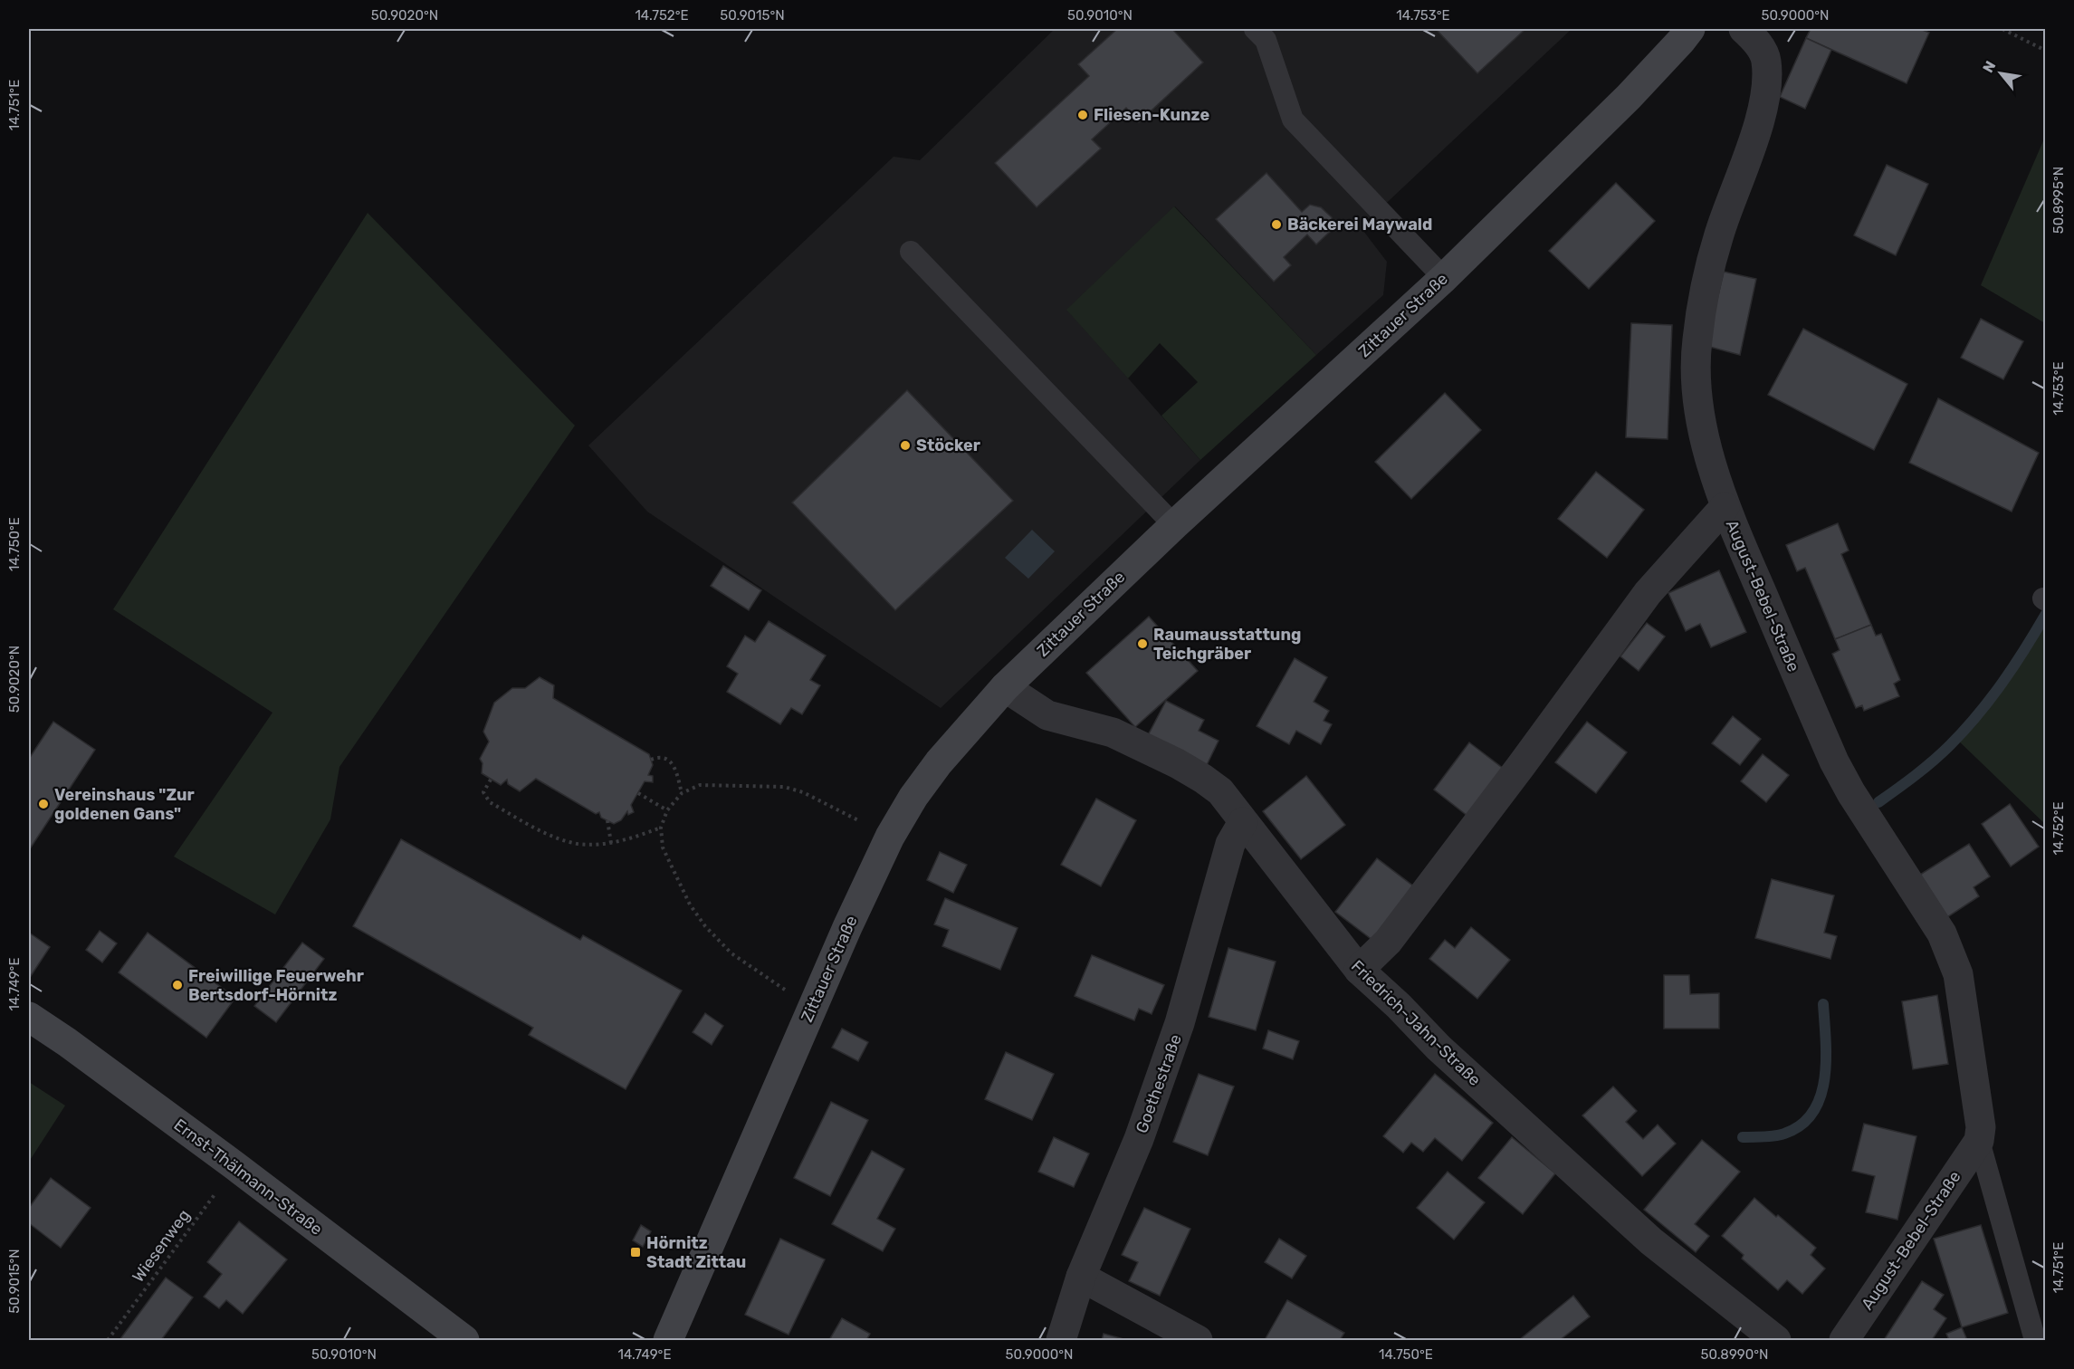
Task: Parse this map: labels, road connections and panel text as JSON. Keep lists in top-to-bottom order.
{
  "streets": {
    "main road": ["Zittauer Straße", "Ernst-Thälmann-Straße"],
    "street": ["August-Bebel-Straße", "Friedrich-Jahn-Straße", "Goethestraße"],
    "path": ["Wiesenweg"]
  },
  "crossings": [
    ["Zittauer Straße", "Friedrich-Jahn-Straße"],
    ["Friedrich-Jahn-Straße", "Goethestraße"],
    ["Ernst-Thälmann-Straße", "Wiesenweg"]
  ],
  "places": {
    "other": [
      "Fliesen-Kunze",
      "Bäckerei Maywald",
      "Stöcker",
      "Raumausstattung Teichgräber",
      "Vereinshaus \"Zur goldenen Gans\"",
      "Freiwillige Feuerwehr Bertsdorf-Hörnitz"
    ],
    "transit": ["Hörnitz Stadt Zittau"]
  },
  "north": "top left",
  "coordinates": [
    "50.9020°N",
    "14.752°E",
    "50.9015°N",
    "50.9010°N",
    "14.753°E",
    "50.9000°N",
    "14.751°E",
    "50.8995°N",
    "14.750°E",
    "14.749°E",
    "50.8990°N"
  ]
}
